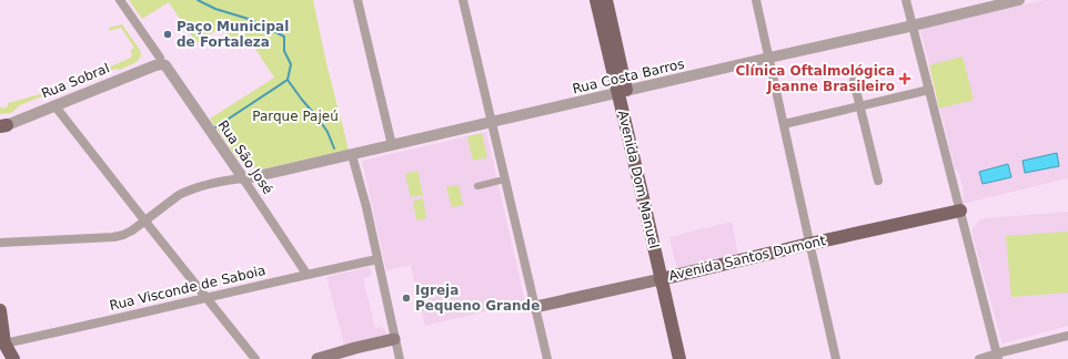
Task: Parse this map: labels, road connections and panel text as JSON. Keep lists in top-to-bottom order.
{
  "streets": {
    "main road": ["Avenida Dom Manuel", "Avenida Santos Dumont"],
    "street": [
      "Rua Costa Barros",
      "Rua Sobral",
      "Rua São José",
      "Rua Visconde de Saboia"
    ]
  },
  "crossings": [
    ["Rua Costa Barros", "Rua São José"],
    ["Rua Costa Barros", "Avenida Dom Manuel"],
    ["Rua Sobral", "Rua São José"],
    ["Rua São José", "Rua Visconde de Saboia"],
    ["Avenida Dom Manuel", "Avenida Santos Dumont"]
  ],
  "parks": ["Parque Pajeú"],
  "places": {
    "other": ["Paço Municipal de Fortaleza", "Igreja Pequeno Grande"],
    "health": ["Clínica Oftalmológica Jeanne Brasileiro"]
  }
}
